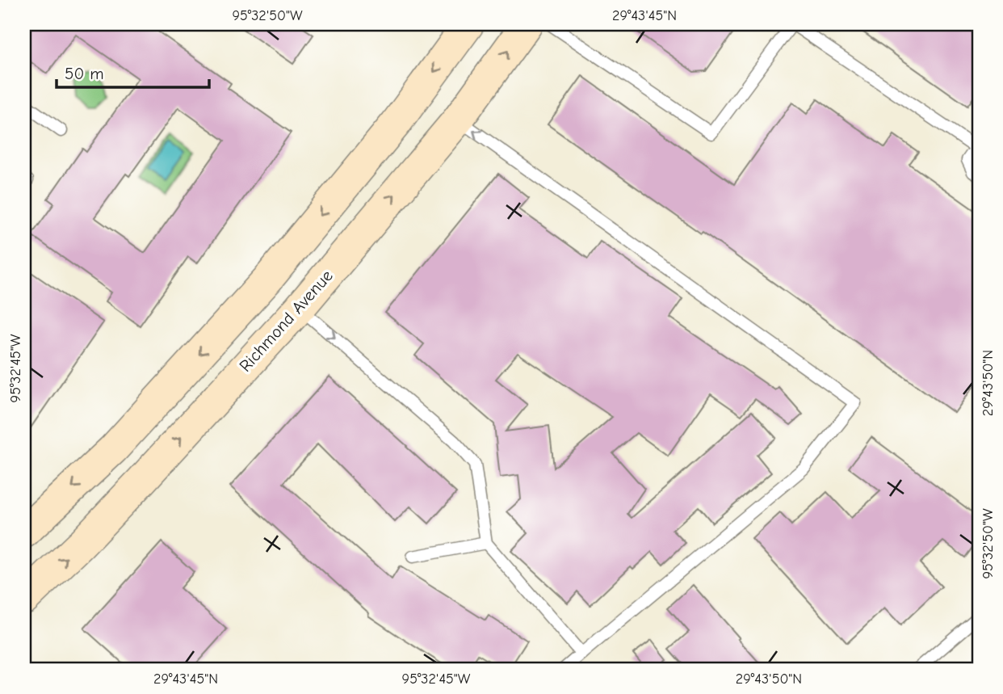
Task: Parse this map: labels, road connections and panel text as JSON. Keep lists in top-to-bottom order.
{
  "streets": {
    "main road": ["Richmond Avenue"]
  },
  "scale_bar": "50 m",
  "coordinates": [
    "95°32'50\"W",
    "29°43'45\"N",
    "95°32'45\"W",
    "29°43'50\"N"
  ]
}
